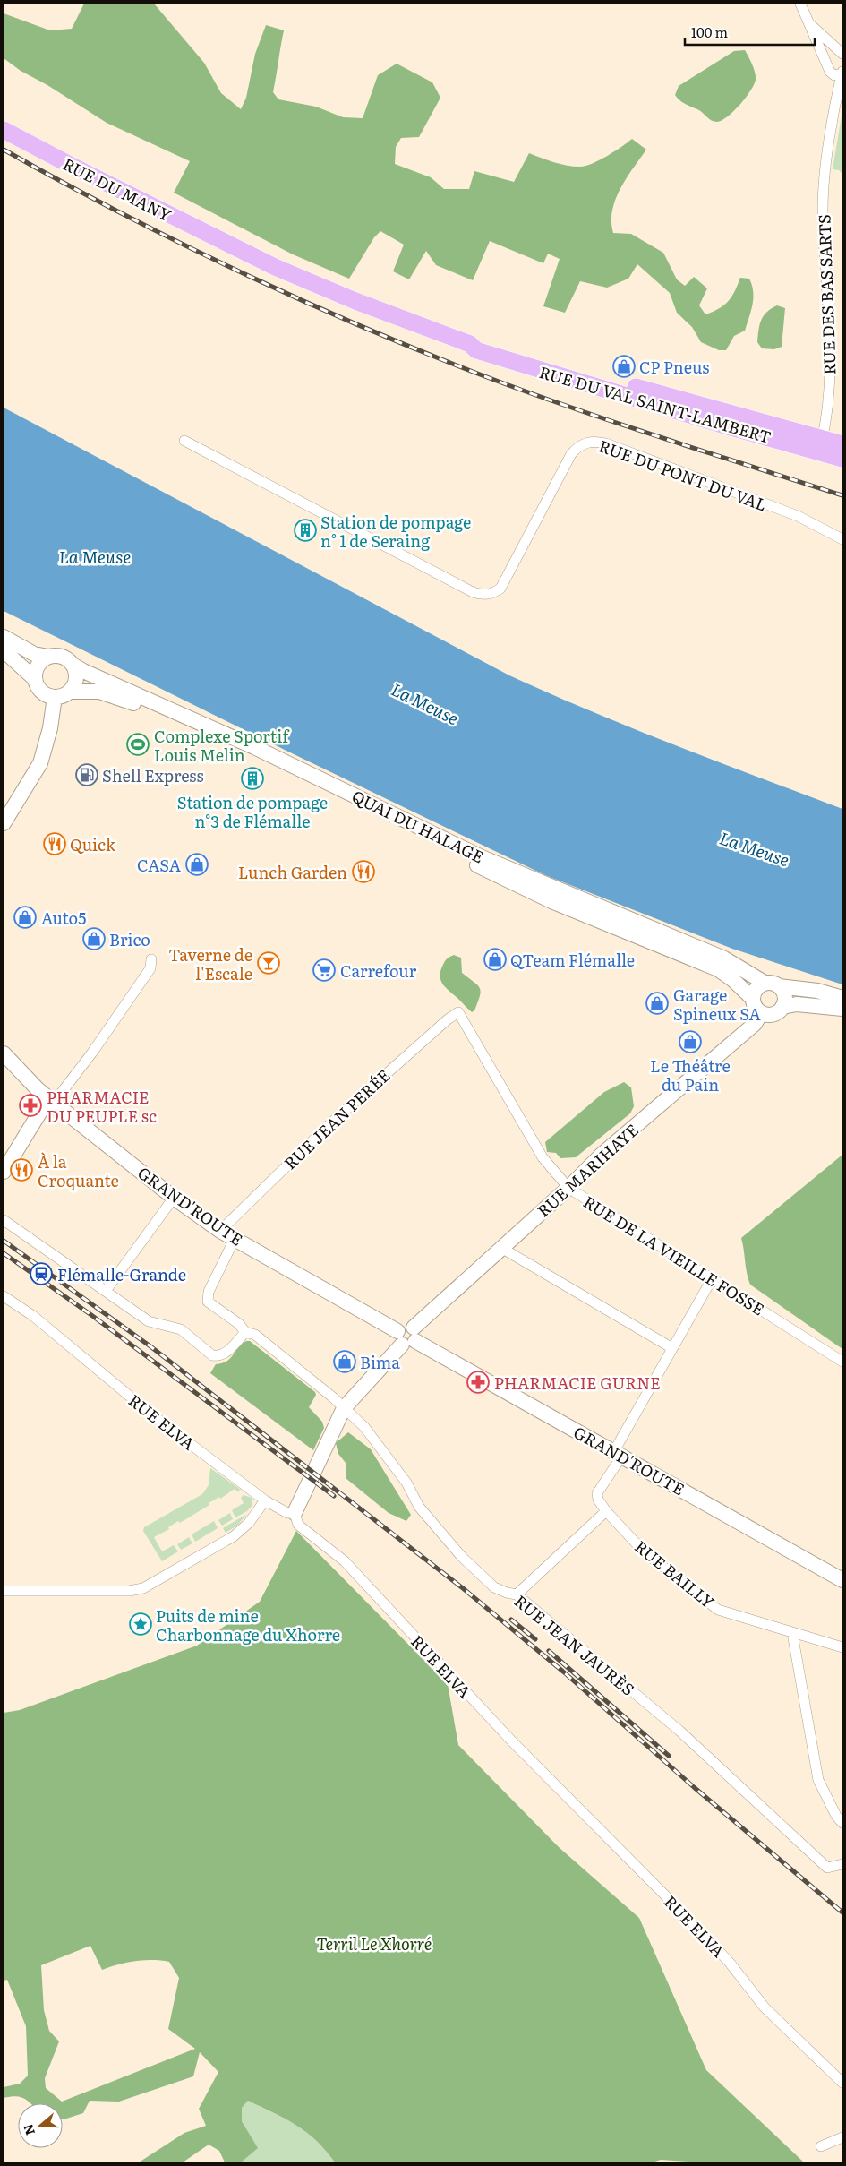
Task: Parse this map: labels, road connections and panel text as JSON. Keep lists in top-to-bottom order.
{
  "streets": {
    "main road": [
      "RUE DU MANY",
      "RUE DU VAL SAINT-LAMBERT",
      "QUAI DU HALAGE",
      "RUE MARIHAYE",
      "GRAND'ROUTE"
    ],
    "street": [
      "RUE DES BAS SARTS",
      "RUE DU PONT DU VAL",
      "RUE JEAN PERÉE",
      "RUE DE LA VIEILLE FOSSE",
      "RUE ELVA",
      "RUE BAILLY",
      "RUE JEAN JAURÈS"
    ]
  },
  "crossings": [
    ["RUE DU MANY", "RUE DU VAL SAINT-LAMBERT"],
    ["RUE DES BAS SARTS", "RUE DU VAL SAINT-LAMBERT"],
    ["QUAI DU HALAGE", "RUE MARIHAYE"],
    ["RUE JEAN PERÉE", "GRAND'ROUTE"],
    ["RUE JEAN PERÉE", "RUE DE LA VIEILLE FOSSE"],
    ["RUE MARIHAYE", "GRAND'ROUTE"],
    ["RUE MARIHAYE", "RUE DE LA VIEILLE FOSSE"],
    ["RUE MARIHAYE", "RUE ELVA"],
    ["RUE MARIHAYE", "RUE JEAN JAURÈS"],
    ["GRAND'ROUTE", "RUE BAILLY"],
    ["GRAND'ROUTE", "RUE JEAN JAURÈS"]
  ],
  "water": ["La Meuse"],
  "parks": ["Terril Le Xhorré"],
  "places": {
    "shop": [
      "CP Pneus",
      "CASA",
      "Auto5",
      "Brico",
      "QTeam Flémalle",
      "Garage Spineux SA",
      "Le Théâtre du Pain",
      "Bima"
    ],
    "building": ["Station de pompage n° 1 de Seraing", "Station de pompage n°3 de Flémalle"],
    "sports": ["Complexe Sportif Louis Melin"],
    "fuel station": ["Shell Express"],
    "restaurant": ["Quick", "Lunch Garden", "À la Croquante"],
    "bar": ["Taverne de l'Escale"],
    "supermarket": ["Carrefour"],
    "pharmacy": ["PHARMACIE DU PEUPLE sc", "PHARMACIE GURNE"],
    "station": ["Flémalle-Grande"],
    "place": ["Puits de mine Charbonnage du Xhorre"]
  },
  "scale_bar": "100 m",
  "north": "left"
}
